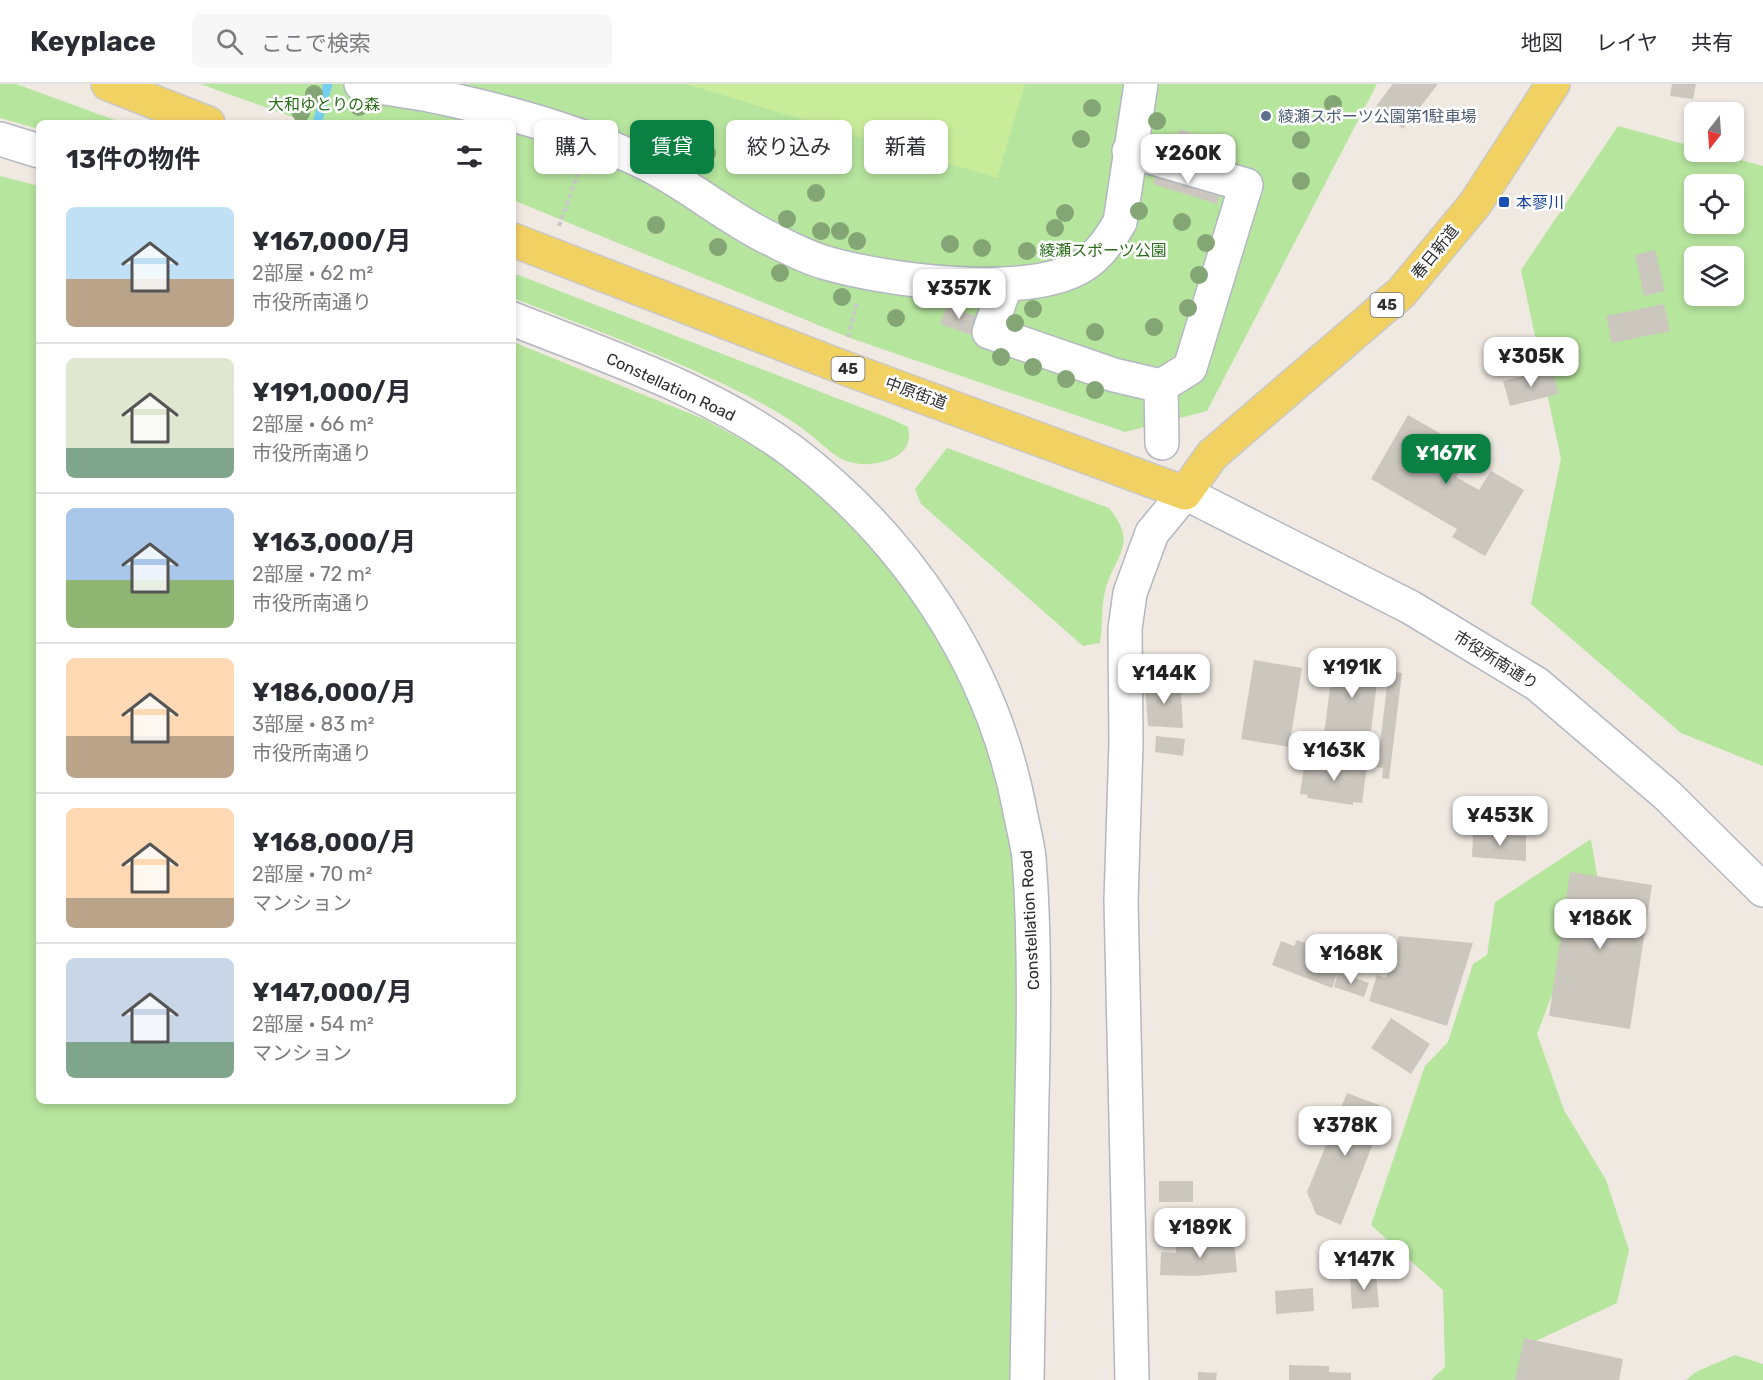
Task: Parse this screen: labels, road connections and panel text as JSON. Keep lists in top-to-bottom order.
{
  "streets": {
    "main road": ["春日新道", "45", "中原街道"],
    "street": ["Constellation Road", "市役所南通り"]
  },
  "crossings": [
    ["春日新道", "中原街道"],
    ["春日新道", "市役所南通り"],
    ["中原街道", "市役所南通り"]
  ],
  "parks": ["大和ゆとりの森", "綾瀬スポーツ公園"],
  "places": {
    "other": ["綾瀬スポーツ公園第1駐車場"],
    "transit": ["本蓼川"]
  },
  "north": "bottom",
  "page": {
    "header": "Keyplace",
    "search": "ここで検索",
    "nav": ["地図", "レイヤ", "共有"],
    "chip": [
      "購入",
      "賃貸",
      "絞り込み",
      "新着"
    ],
    "heading": "13件の物件",
    "price": [
      "¥260K",
      "¥357K",
      "¥305K",
      "¥167K",
      "¥191K",
      "¥144K",
      "¥163K",
      "¥453K",
      "¥186K",
      "¥168K",
      "¥378K",
      "¥189K",
      "¥147K"
    ],
    "list": [
      {
        "name": "¥167,000/月",
        "note": "2部屋 · 62 m² · 市役所南通り"
      },
      {
        "name": "¥191,000/月",
        "note": "2部屋 · 66 m² · 市役所南通り"
      },
      {
        "name": "¥163,000/月",
        "note": "2部屋 · 72 m² · 市役所南通り"
      },
      {
        "name": "¥186,000/月",
        "note": "3部屋 · 83 m² · 市役所南通り"
      },
      {
        "name": "¥168,000/月",
        "note": "2部屋 · 70 m² · マンション"
      },
      {
        "name": "¥147,000/月",
        "note": "2部屋 · 54 m² · マンション"
      }
    ]
  }
}
